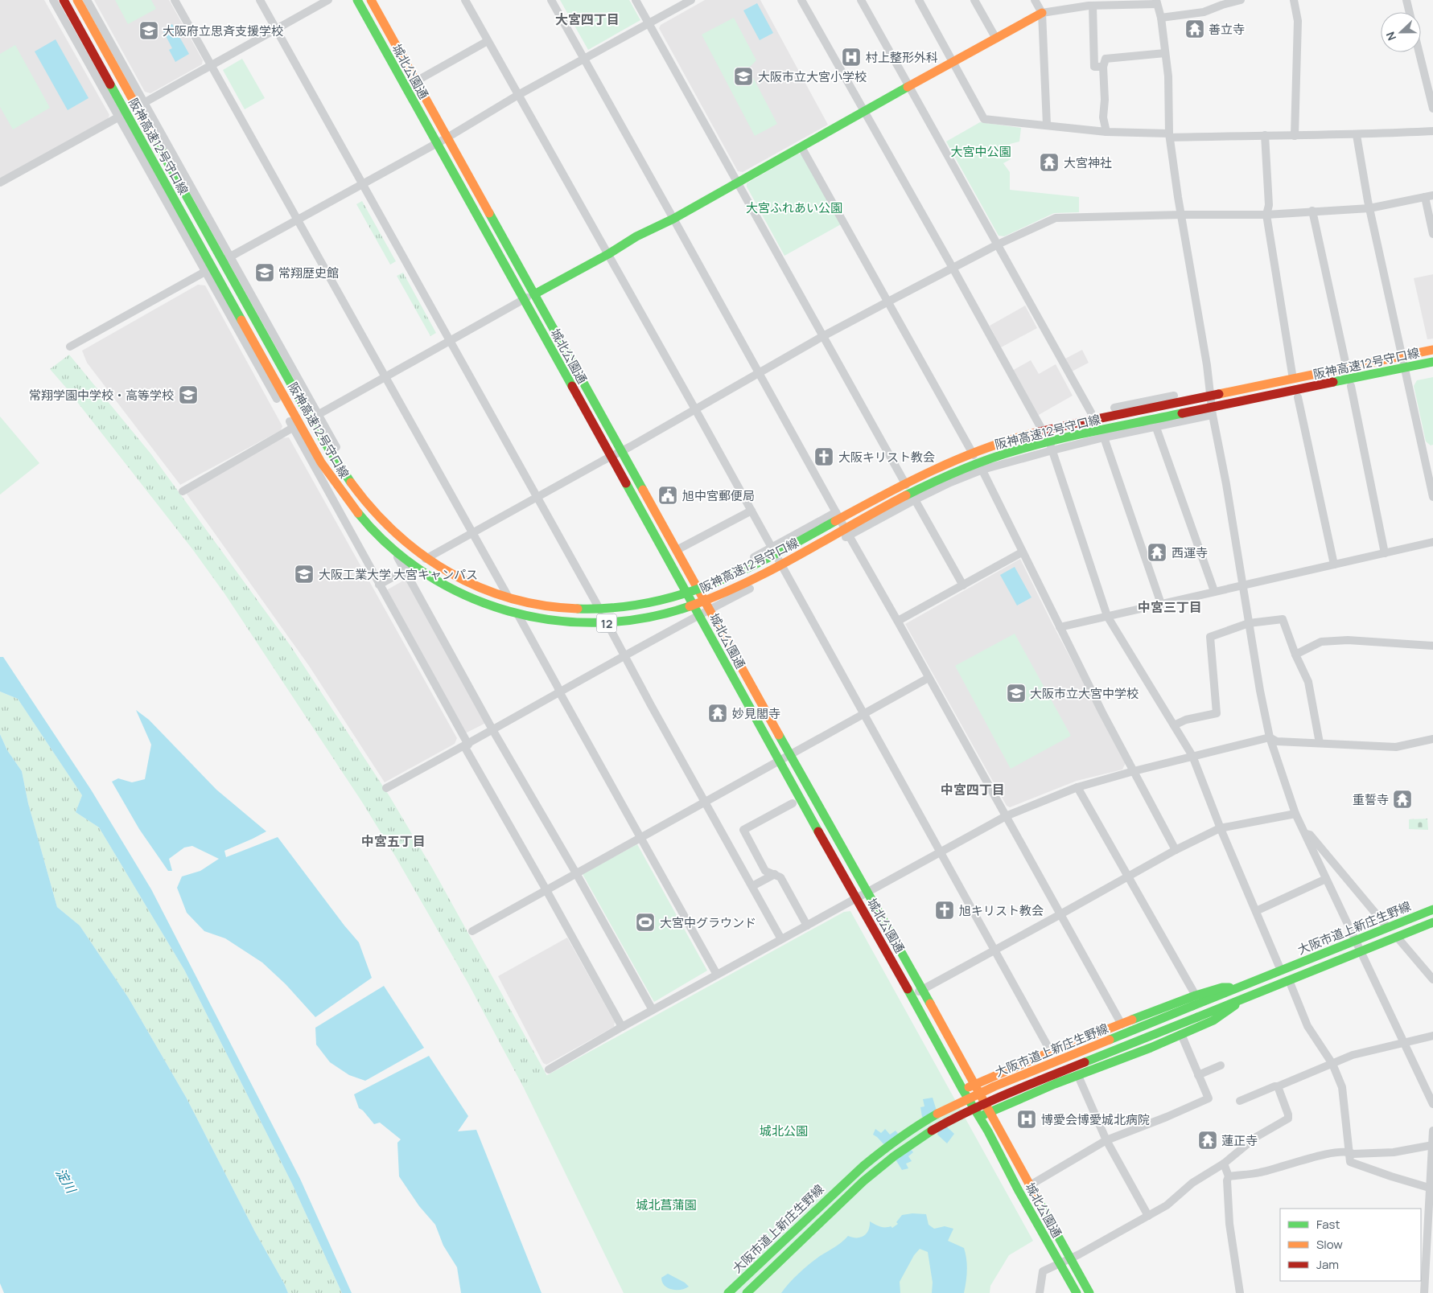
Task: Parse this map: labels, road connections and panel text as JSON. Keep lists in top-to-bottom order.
{
  "streets": {
    "main road": [
      "城北公園通",
      "阪神高速12号守口線",
      "12",
      "大阪市道上新庄生野線"
    ]
  },
  "districts": [
    "大宮四丁目",
    "中宮三丁目",
    "中宮四丁目",
    "中宮五丁目"
  ],
  "water": ["淀川"],
  "parks": [
    "大宮中公園",
    "大宮ふれあい公園",
    "城北公園",
    "城北菖蒲園"
  ],
  "places": {
    "temple": [
      "善立寺",
      "大宮神社",
      "西運寺",
      "妙見閣寺",
      "重誓寺",
      "蓮正寺"
    ],
    "school or university": [
      "大阪府立思斉支援学校",
      "大阪市立大宮小学校",
      "常翔歴史館",
      "常翔学園中学校・高等学校",
      "大阪工業大学 大宮キャンパス",
      "大阪市立大宮中学校"
    ],
    "hospital": ["村上整形外科", "博愛会博愛城北病院"],
    "church": ["大阪キリスト教会", "旭キリスト教会"],
    "public building": ["旭中宮郵便局"],
    "sports": ["大宮中グラウンド"]
  },
  "legend": ["Fast", "Slow", "Jam"],
  "north": "left"
}
